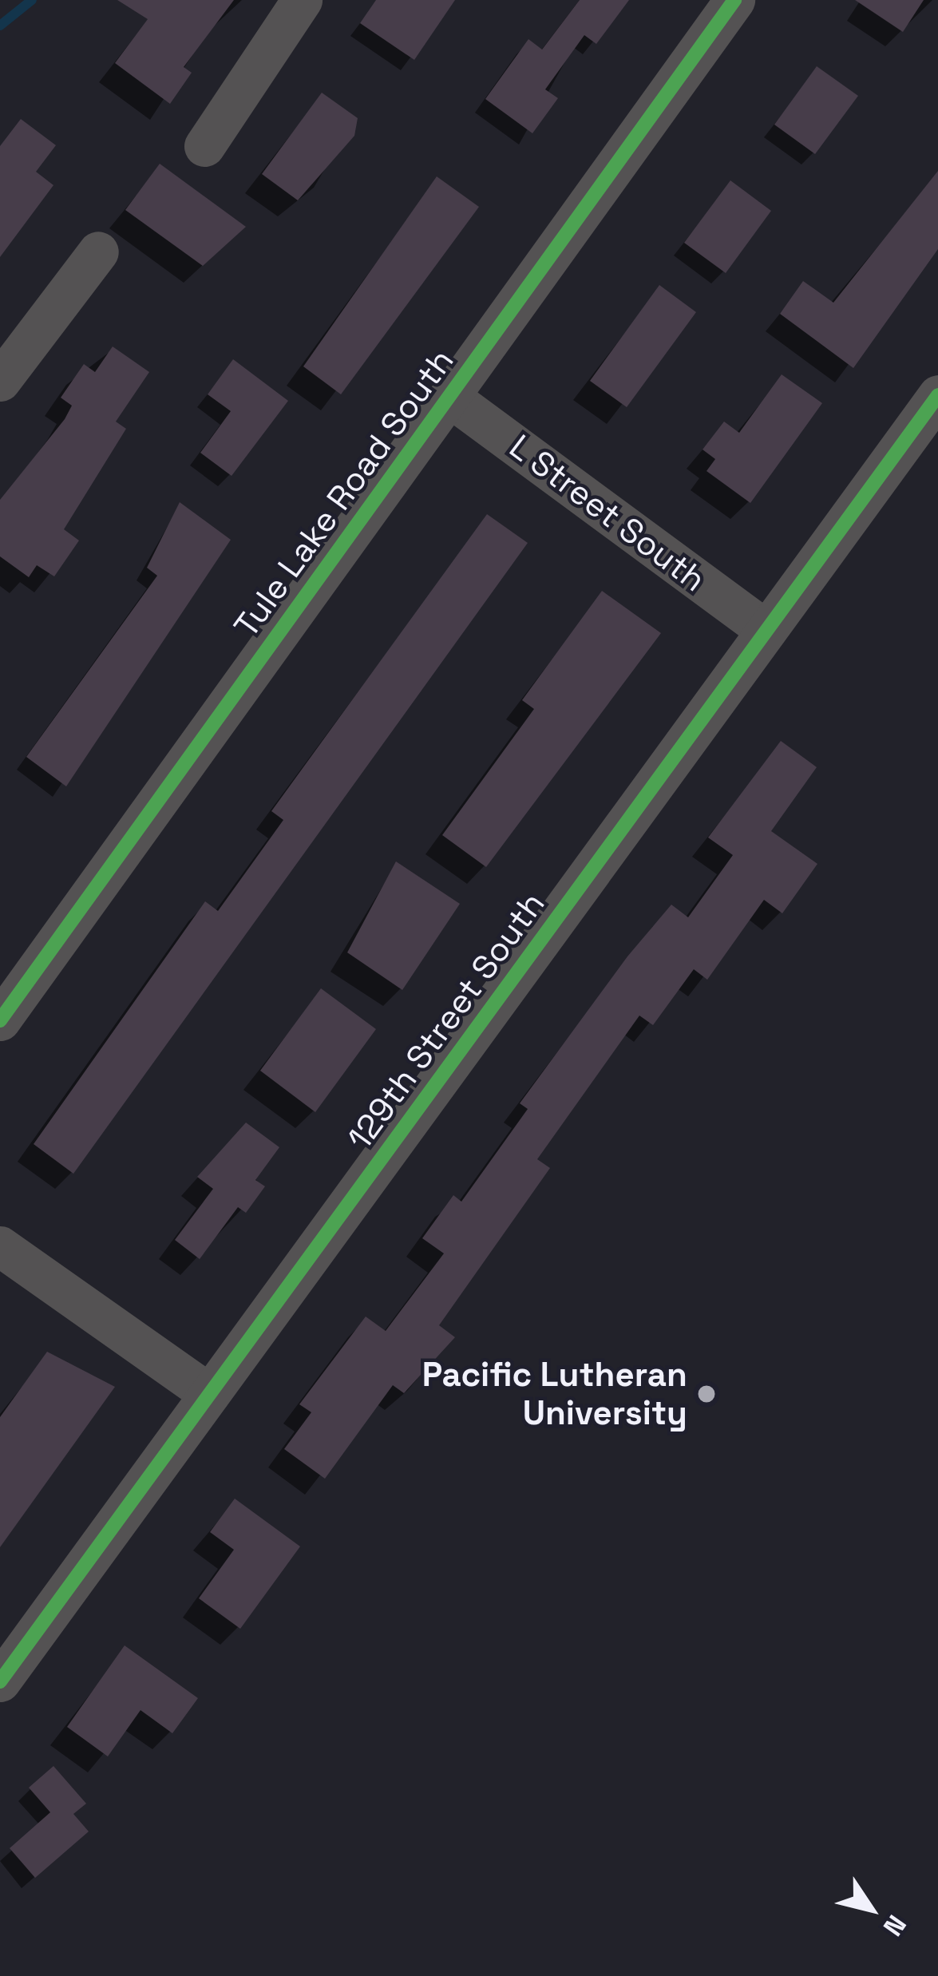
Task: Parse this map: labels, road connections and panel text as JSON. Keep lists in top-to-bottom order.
{
  "streets": {
    "street": ["Tule Lake Road South", "L Street South", "129th Street South"]
  },
  "crossings": [
    ["Tule Lake Road South", "L Street South"],
    ["L Street South", "129th Street South"]
  ],
  "places": ["Pacific Lutheran University"],
  "north": "bottom right"
}
